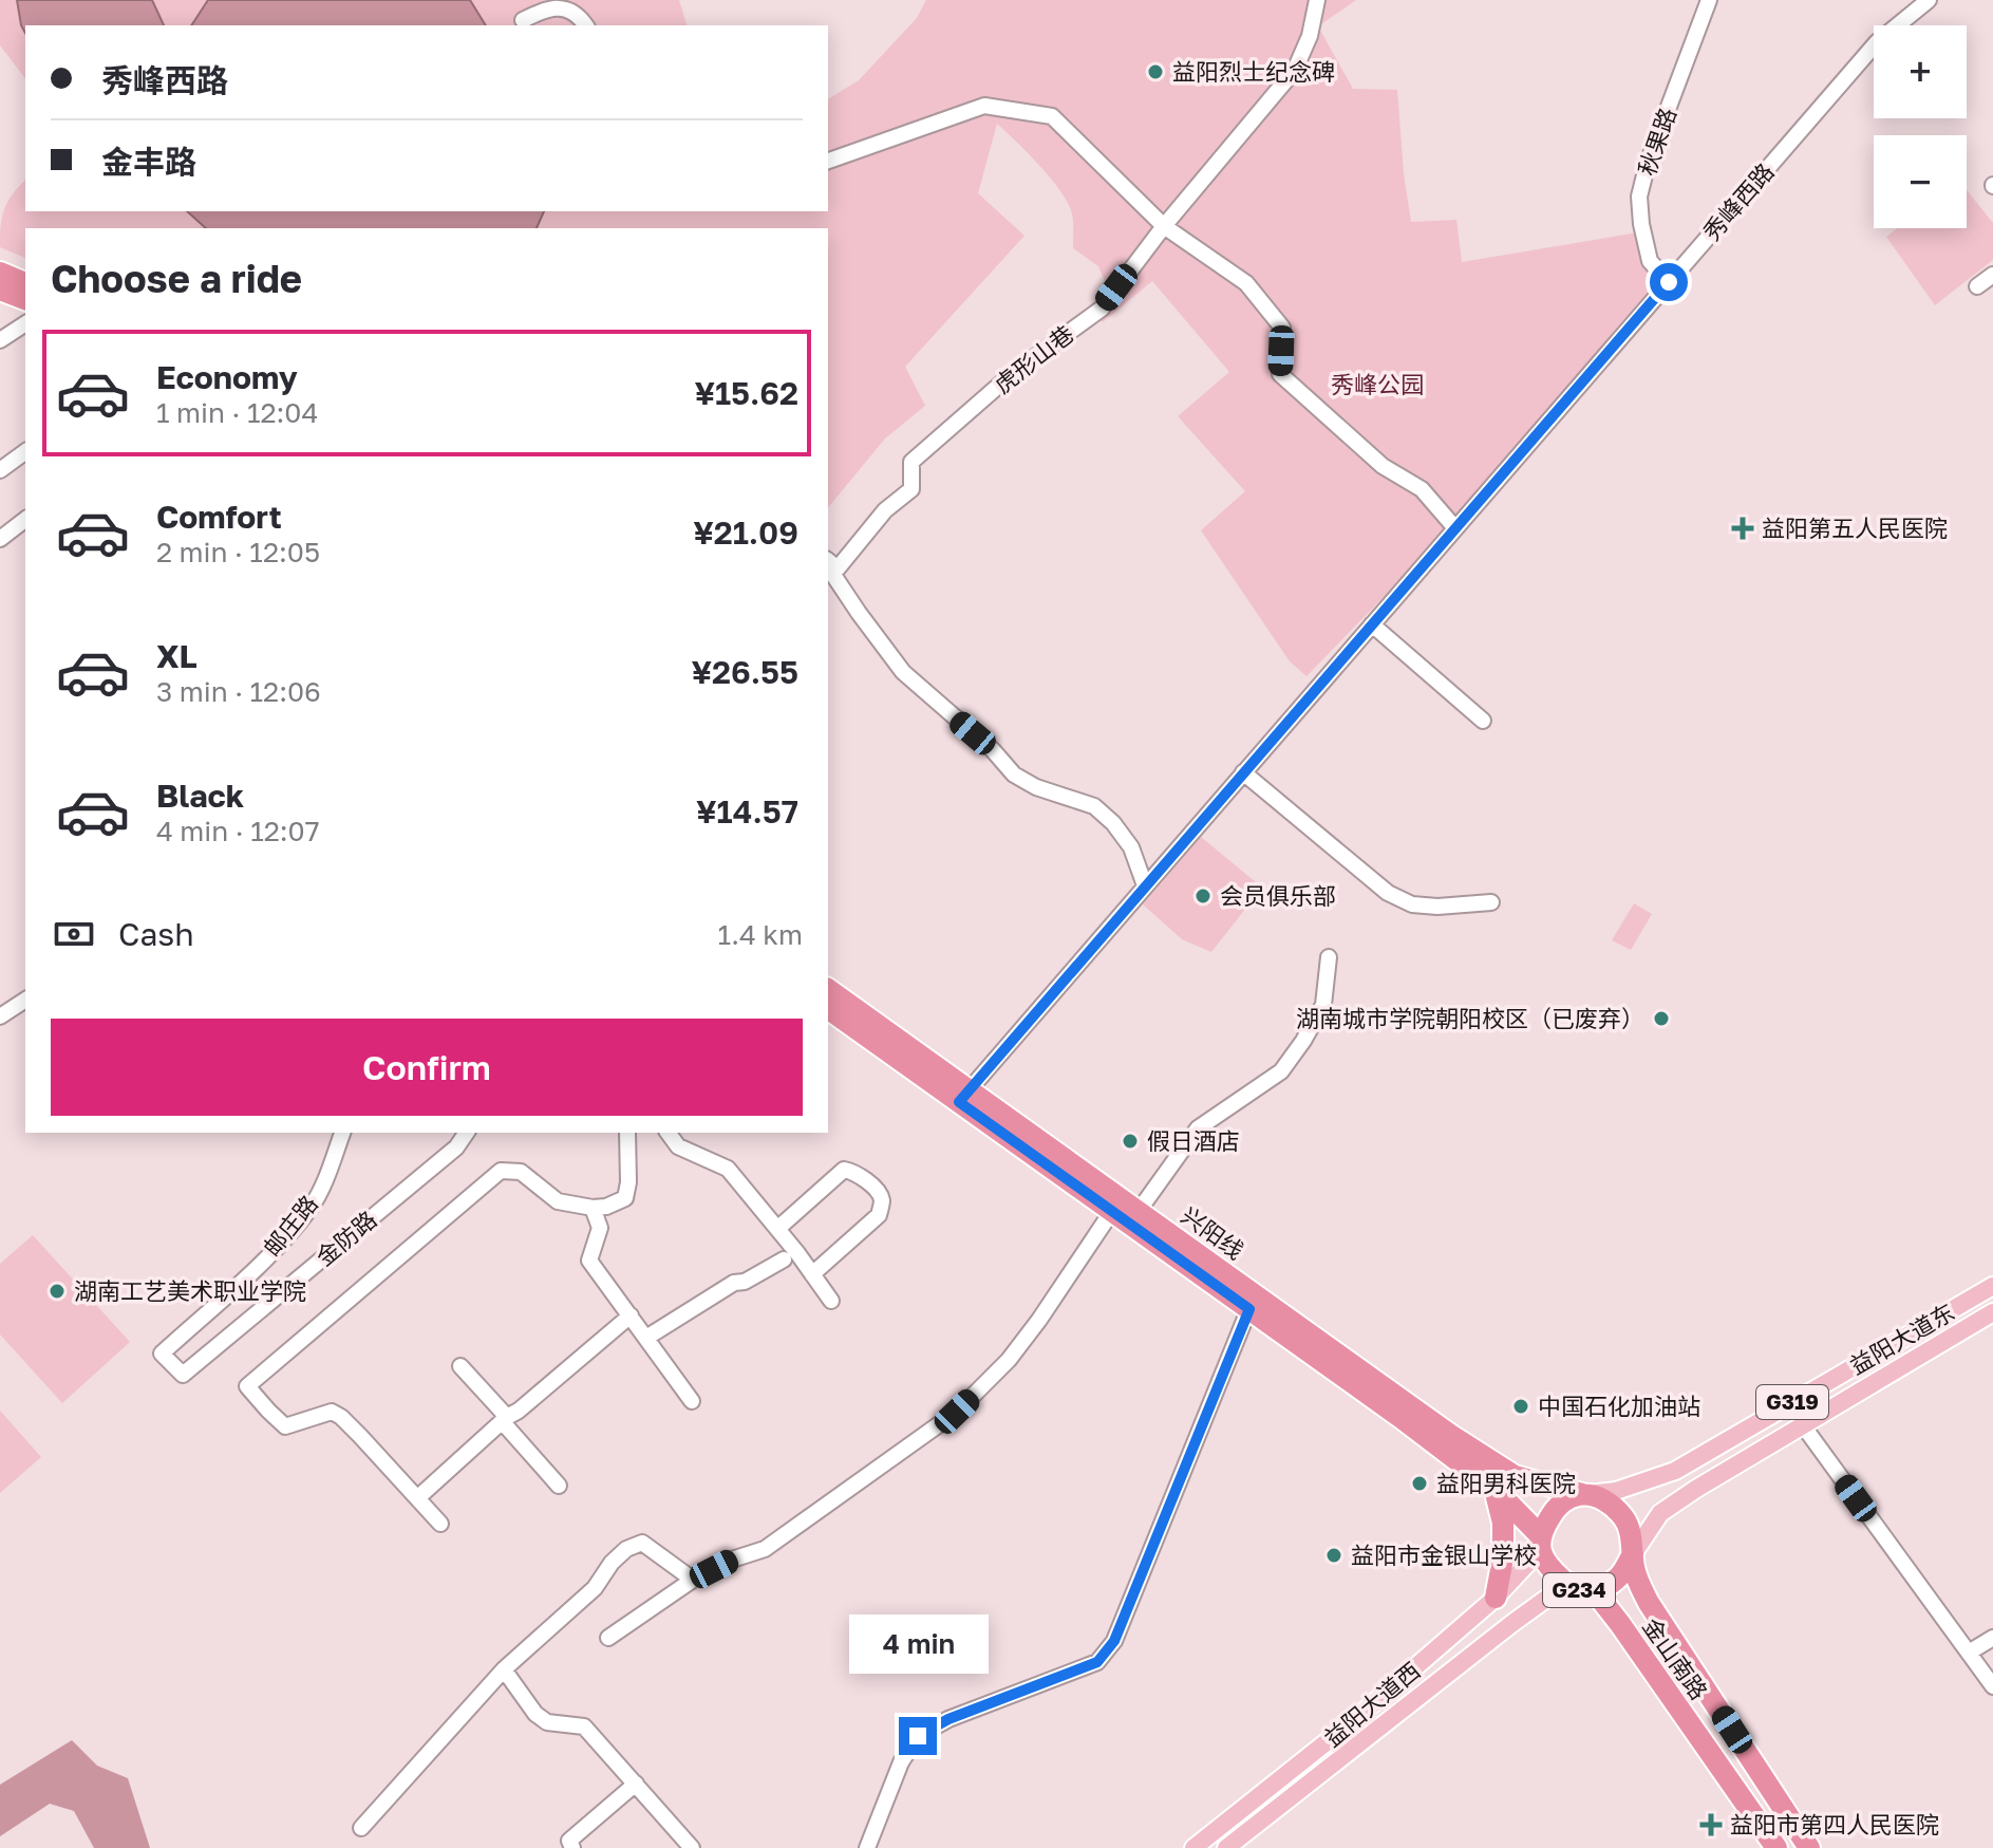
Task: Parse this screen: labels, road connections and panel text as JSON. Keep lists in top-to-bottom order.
{
  "streets": {
    "highway": ["兴阳线", "G234", "金山南路"],
    "main road": ["益阳大道东", "G319", "益阳大道西"],
    "street": [
      "秋果路",
      "秀峰西路",
      "虎形山巷",
      "邮庄路",
      "金防路"
    ]
  },
  "crossings": [
    ["秋果路", "秀峰西路"],
    ["秀峰西路", "兴阳线"],
    ["邮庄路", "金防路"],
    ["兴阳线", "益阳大道东"],
    ["兴阳线", "G319"],
    ["兴阳线", "G234"],
    ["兴阳线", "金山南路"],
    ["兴阳线", "益阳大道西"],
    ["益阳大道东", "G319"],
    ["益阳大道东", "G234"],
    ["益阳大道东", "金山南路"],
    ["益阳大道东", "益阳大道西"],
    ["G319", "G234"],
    ["G319", "金山南路"],
    ["G319", "益阳大道西"],
    ["G234", "金山南路"],
    ["G234", "益阳大道西"],
    ["金山南路", "益阳大道西"]
  ],
  "parks": ["秀峰公园"],
  "places": {
    "other": [
      "益阳烈士纪念碑",
      "会员俱乐部",
      "湖南城市学院朝阳校区（已废弃）",
      "假日酒店",
      "湖南工艺美术职业学院",
      "中国石化加油站",
      "益阳男科医院",
      "益阳市金银山学校"
    ],
    "health": ["益阳第五人民医院", "益阳市第四人民医院"]
  },
  "page": {
    "map_buttons": ["+", "−"],
    "banner": ["秀峰西路", "金丰路"],
    "heading": "Choose a ride",
    "list": [
      {
        "name": "Economy",
        "note": "1 min · 12:04",
        "value": "¥15.62"
      },
      {
        "name": "Comfort",
        "note": "2 min · 12:05",
        "value": "¥21.09"
      },
      {
        "name": "XL",
        "note": "3 min · 12:06",
        "value": "¥26.55"
      },
      {
        "name": "Black",
        "note": "4 min · 12:07",
        "value": "¥14.57"
      }
    ],
    "pay": ["Cash", "1.4 km"],
    "buttons": "Confirm",
    "bubble": "4 min"
  }
}
